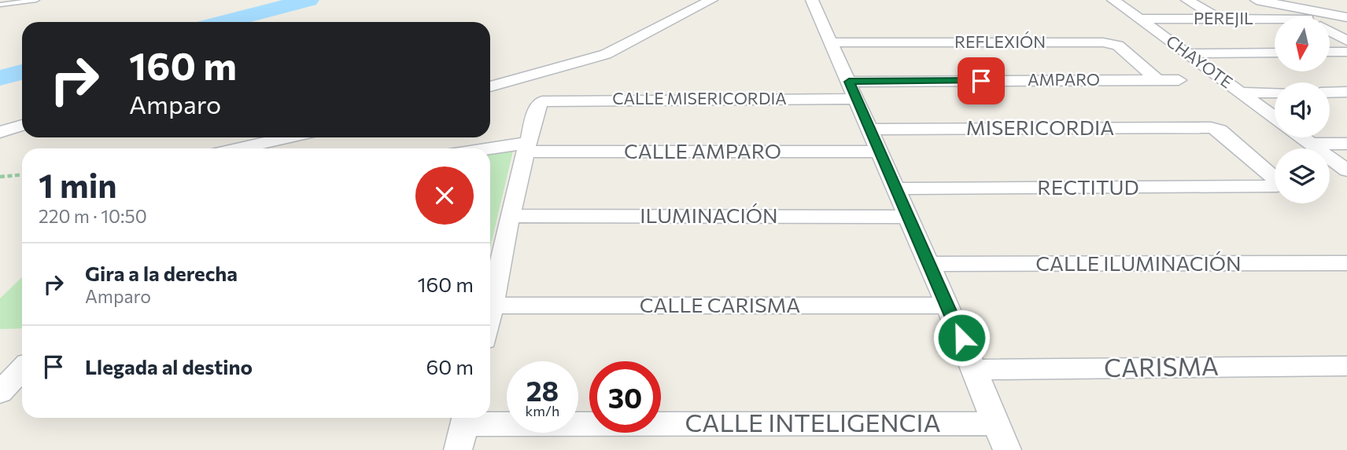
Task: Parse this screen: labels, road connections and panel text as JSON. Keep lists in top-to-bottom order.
{
  "streets": {
    "street": [
      "PEREJIL",
      "REFLEXIÓN",
      "CHAYOTE",
      "AMPARO",
      "CALLE MISERICORDIA",
      "MISERICORDIA",
      "CALLE AMPARO",
      "RECTITUD",
      "ILUMINACIÓN",
      "CALLE ILUMINACIÓN",
      "CALLE CARISMA",
      "CARISMA",
      "CALLE INTELIGENCIA"
    ]
  },
  "crossings": [
    ["PEREJIL", "CHAYOTE"],
    ["REFLEXIÓN", "AMPARO"],
    ["AMPARO", "CALLE MISERICORDIA"],
    ["CALLE MISERICORDIA", "CALLE AMPARO"]
  ],
  "north": "bottom",
  "page": {
    "turn": ["160 m", "Amparo"],
    "heading": ["1 min", "220 m · 10:50"],
    "list": [
      {
        "name": "Gira a la derecha",
        "note": "Amparo",
        "value": "160 m"
      },
      {
        "name": "Llegada al destino",
        "value": "60 m"
      }
    ],
    "speed": "28 km/h",
    "limit": "30"
  }
}
